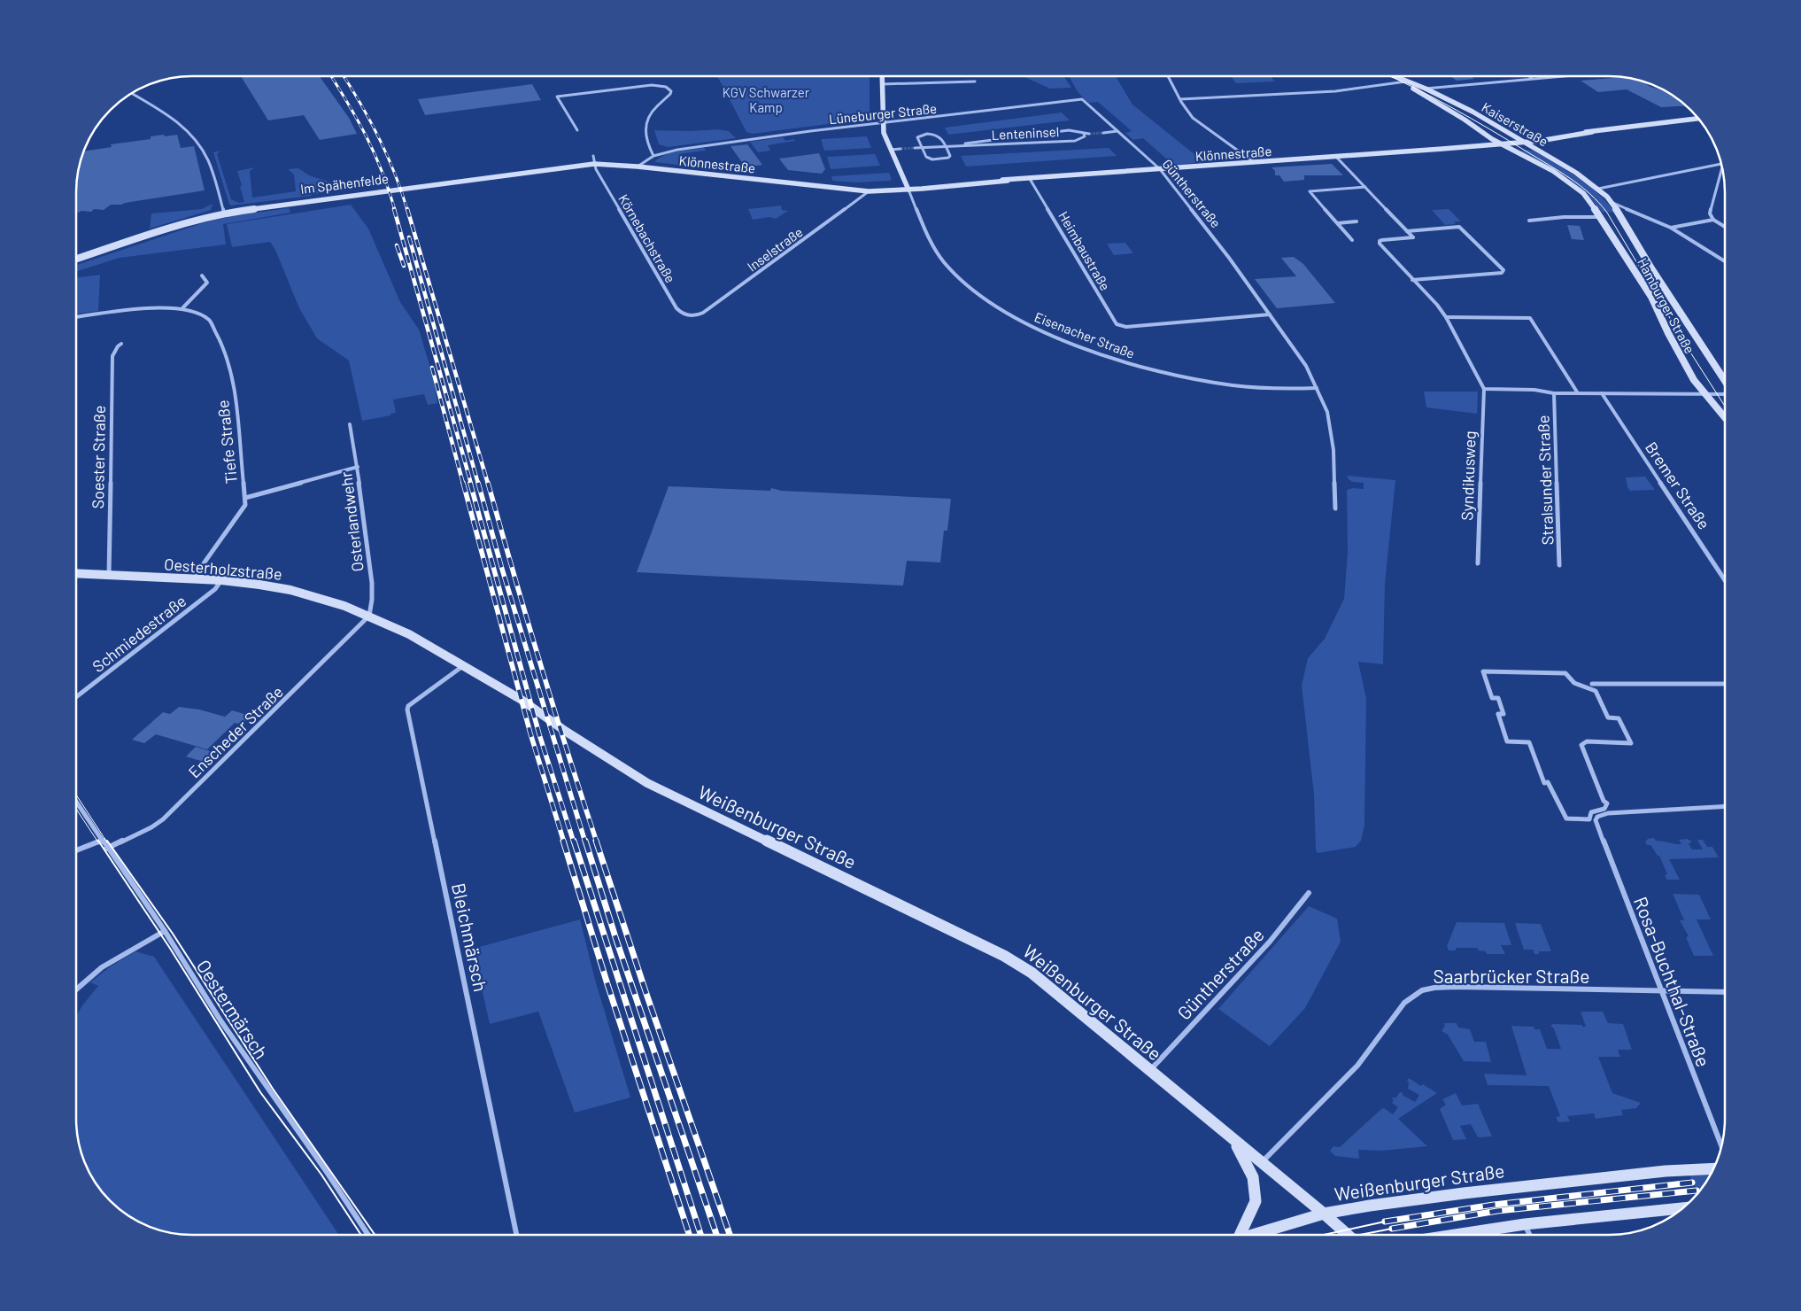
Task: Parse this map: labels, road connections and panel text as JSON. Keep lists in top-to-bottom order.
{
  "streets": {
    "main road": [
      "Kaiserstraße",
      "Klönnestraße",
      "Im Spähenfelde",
      "Hamburger Straße",
      "Oesterholzstraße",
      "Weißenburger Straße"
    ],
    "street": [
      "Lüneburger Straße",
      "Lenteninsel",
      "Güntherstraße",
      "Körnebachstraße",
      "Inselstraße",
      "Heimbaustraße",
      "Eisenacher Straße",
      "Tiefe Straße",
      "Soester Straße",
      "Syndikusweg",
      "Stralsunder Straße",
      "Bremer Straße",
      "Osterlandwehr",
      "Schmiedestraße",
      "Enscheder Straße",
      "Bleichmärsch",
      "Saarbrücker Straße",
      "Rosa-Buchthal-Straße",
      "Oestermärsch"
    ]
  },
  "crossings": [
    ["Lüneburger Straße", "Klönnestraße"],
    ["Lüneburger Straße", "Güntherstraße"],
    ["Kaiserstraße", "Klönnestraße"],
    ["Kaiserstraße", "Hamburger Straße"],
    ["Klönnestraße", "Im Spähenfelde"],
    ["Klönnestraße", "Güntherstraße"],
    ["Klönnestraße", "Körnebachstraße"],
    ["Klönnestraße", "Inselstraße"],
    ["Klönnestraße", "Heimbaustraße"],
    ["Klönnestraße", "Eisenacher Straße"],
    ["Im Spähenfelde", "Körnebachstraße"],
    ["Güntherstraße", "Heimbaustraße"],
    ["Güntherstraße", "Eisenacher Straße"],
    ["Güntherstraße", "Weißenburger Straße"],
    ["Körnebachstraße", "Inselstraße"],
    ["Tiefe Straße", "Oesterholzstraße"],
    ["Soester Straße", "Oesterholzstraße"],
    ["Osterlandwehr", "Oesterholzstraße"],
    ["Osterlandwehr", "Enscheder Straße"],
    ["Oesterholzstraße", "Schmiedestraße"],
    ["Oesterholzstraße", "Enscheder Straße"],
    ["Oesterholzstraße", "Weißenburger Straße"],
    ["Oesterholzstraße", "Bleichmärsch"],
    ["Enscheder Straße", "Oestermärsch"],
    ["Weißenburger Straße", "Bleichmärsch"],
    ["Weißenburger Straße", "Saarbrücker Straße"],
    ["Saarbrücker Straße", "Rosa-Buchthal-Straße"]
  ],
  "parks": ["KGV Schwarzer Kamp"]
}
